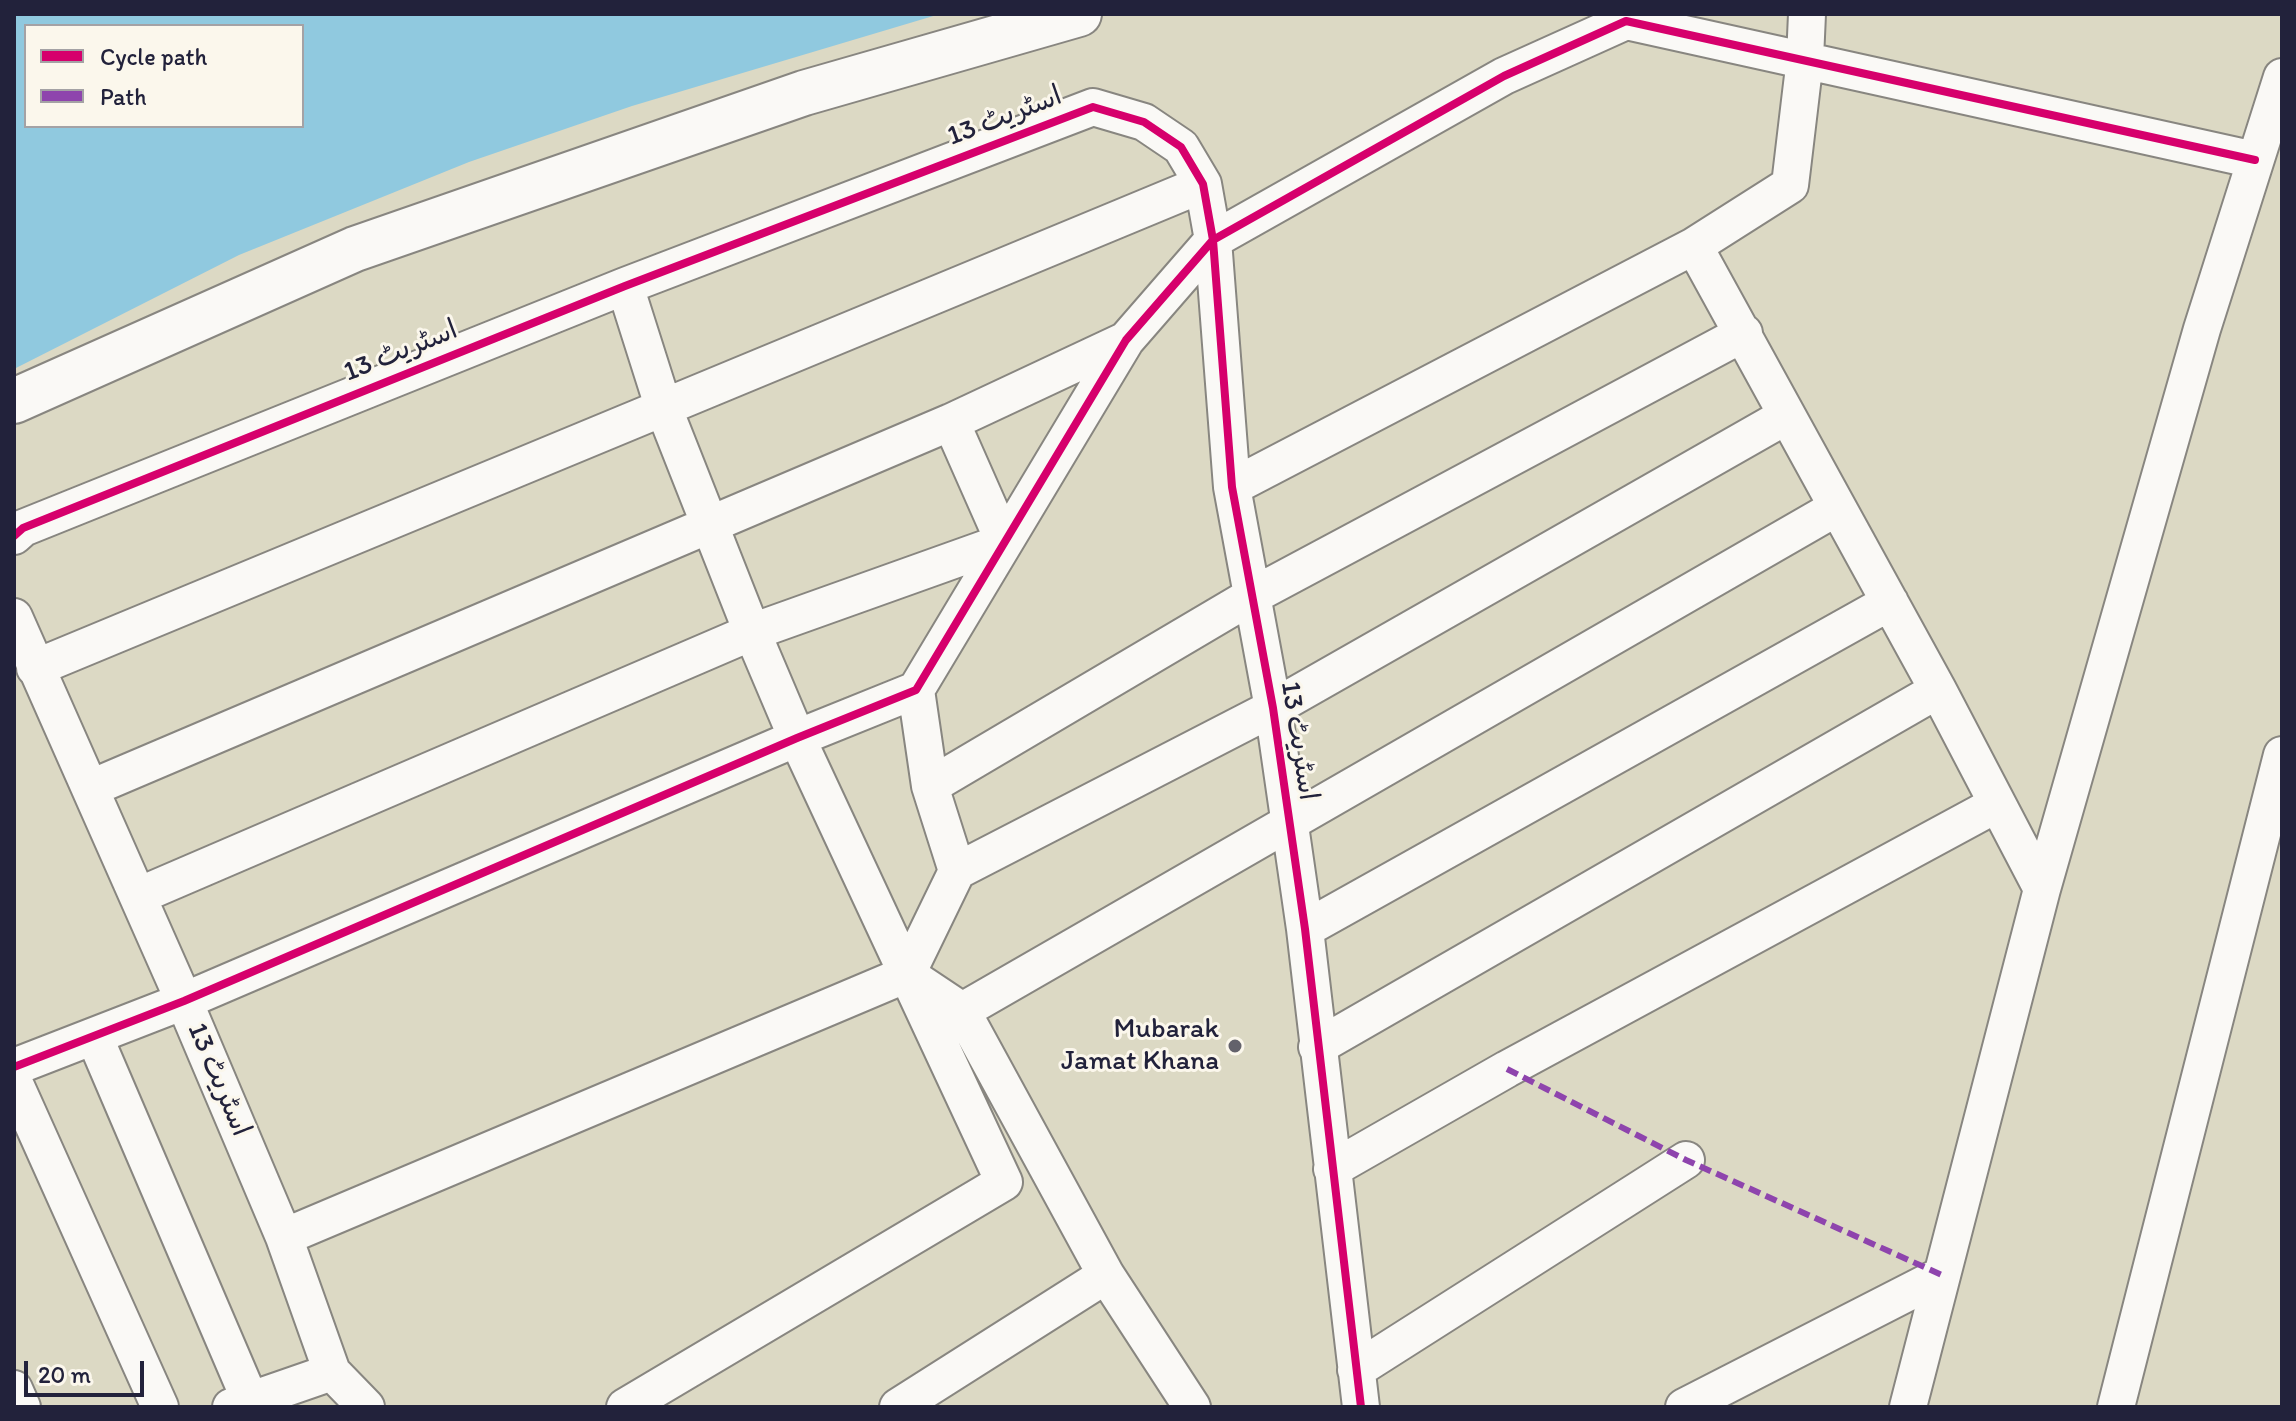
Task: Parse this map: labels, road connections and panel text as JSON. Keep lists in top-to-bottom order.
{
  "streets": {
    "street": ["اسٹریٹ 13"]
  },
  "places": ["Mubarak Jamat Khana"],
  "legend": ["Cycle path", "Path"],
  "scale_bar": "20 m"
}
